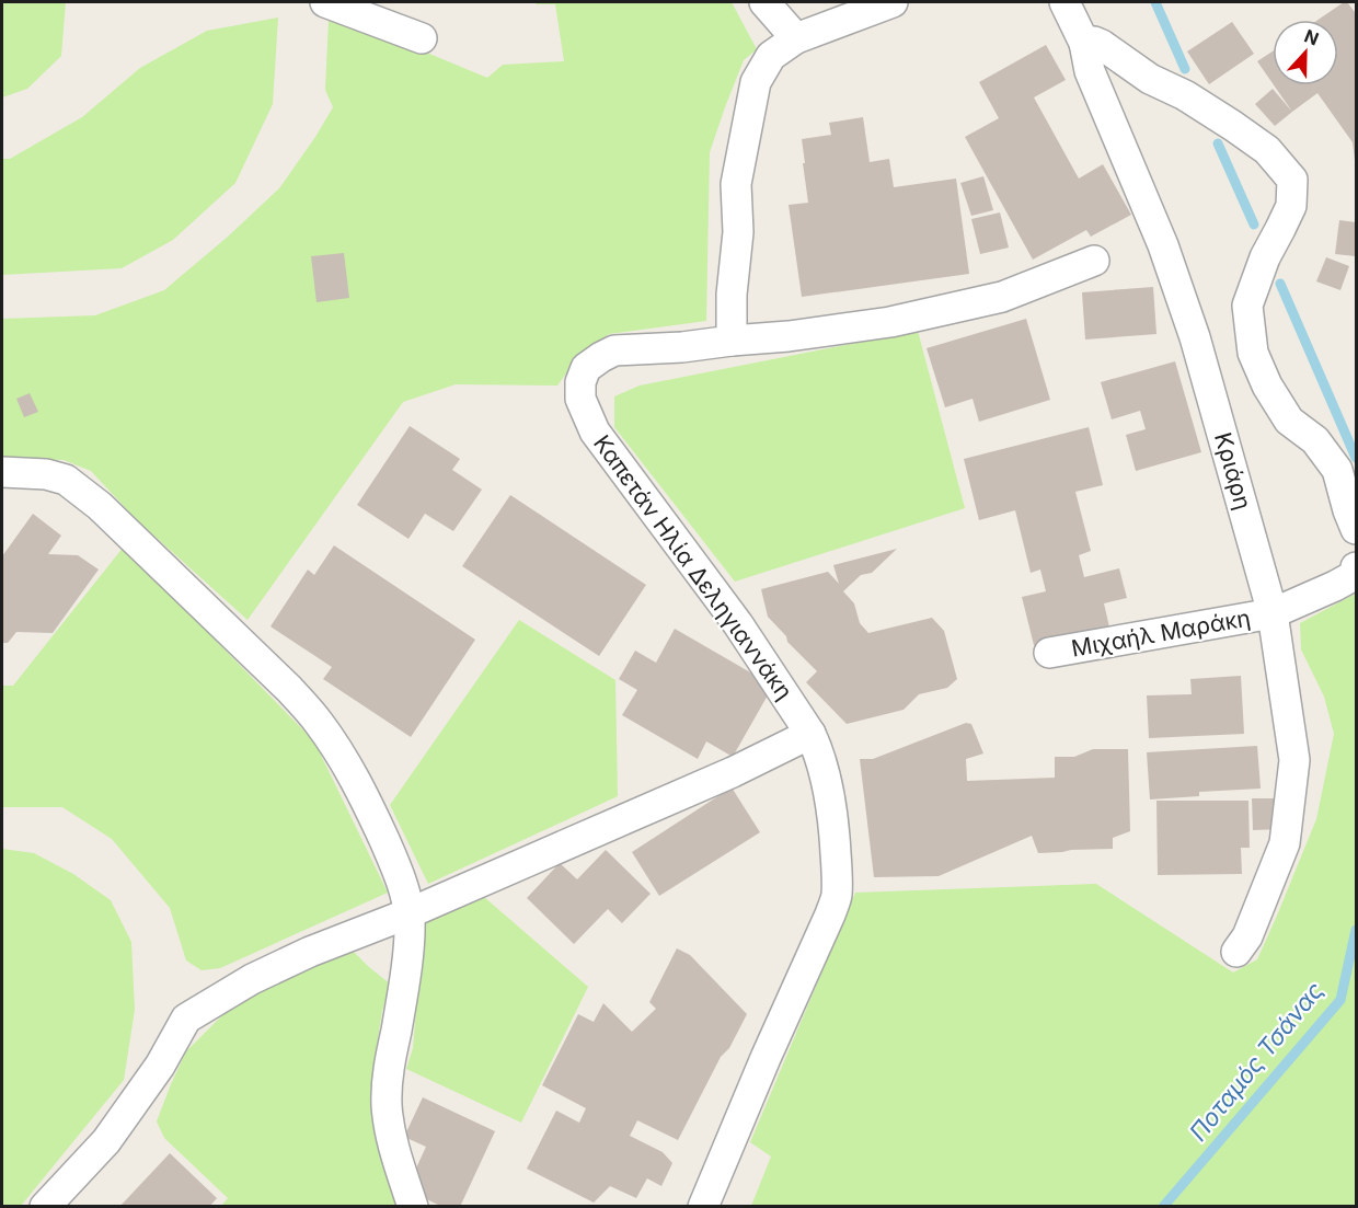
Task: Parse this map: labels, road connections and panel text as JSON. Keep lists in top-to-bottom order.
{
  "streets": {
    "street": ["Κριάρη", "Καπετάν Ηλία Δεληγιαννάκη", "Μιχαήλ Μαράκη"]
  },
  "crossings": [
    ["Κριάρη", "Μιχαήλ Μαράκη"]
  ],
  "water": ["Ποταμός Τσάνας"],
  "north": "top"
}
